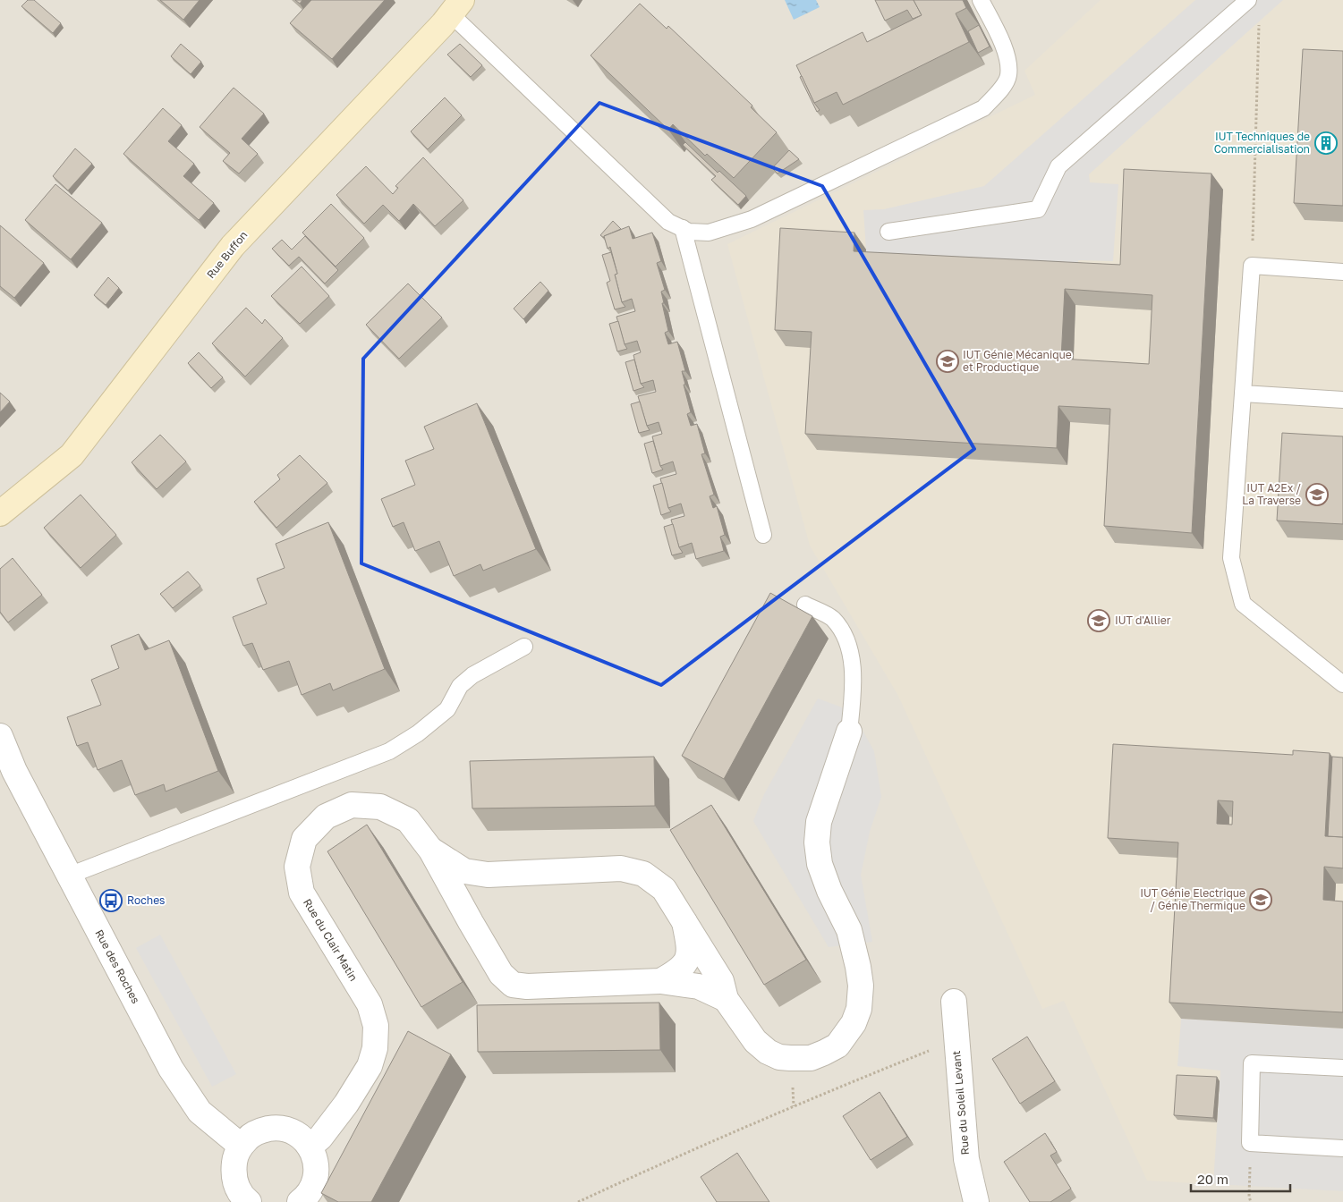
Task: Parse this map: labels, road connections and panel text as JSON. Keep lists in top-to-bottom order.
{
  "streets": {
    "main road": ["Rue Buffon"],
    "street": ["Rue du Clair Matin", "Rue des Roches", "Rue du Soleil Levant"]
  },
  "places": {
    "building": ["IUT Techniques de Commercialisation"],
    "school or university": [
      "IUT Génie Mécanique et Productique",
      "IUT A2Ex / La Traverse",
      "IUT d'Allier",
      "IUT Génie Electrique / Génie Thermique"
    ],
    "bus stop": ["Roches"]
  },
  "scale_bar": "20 m"
}
